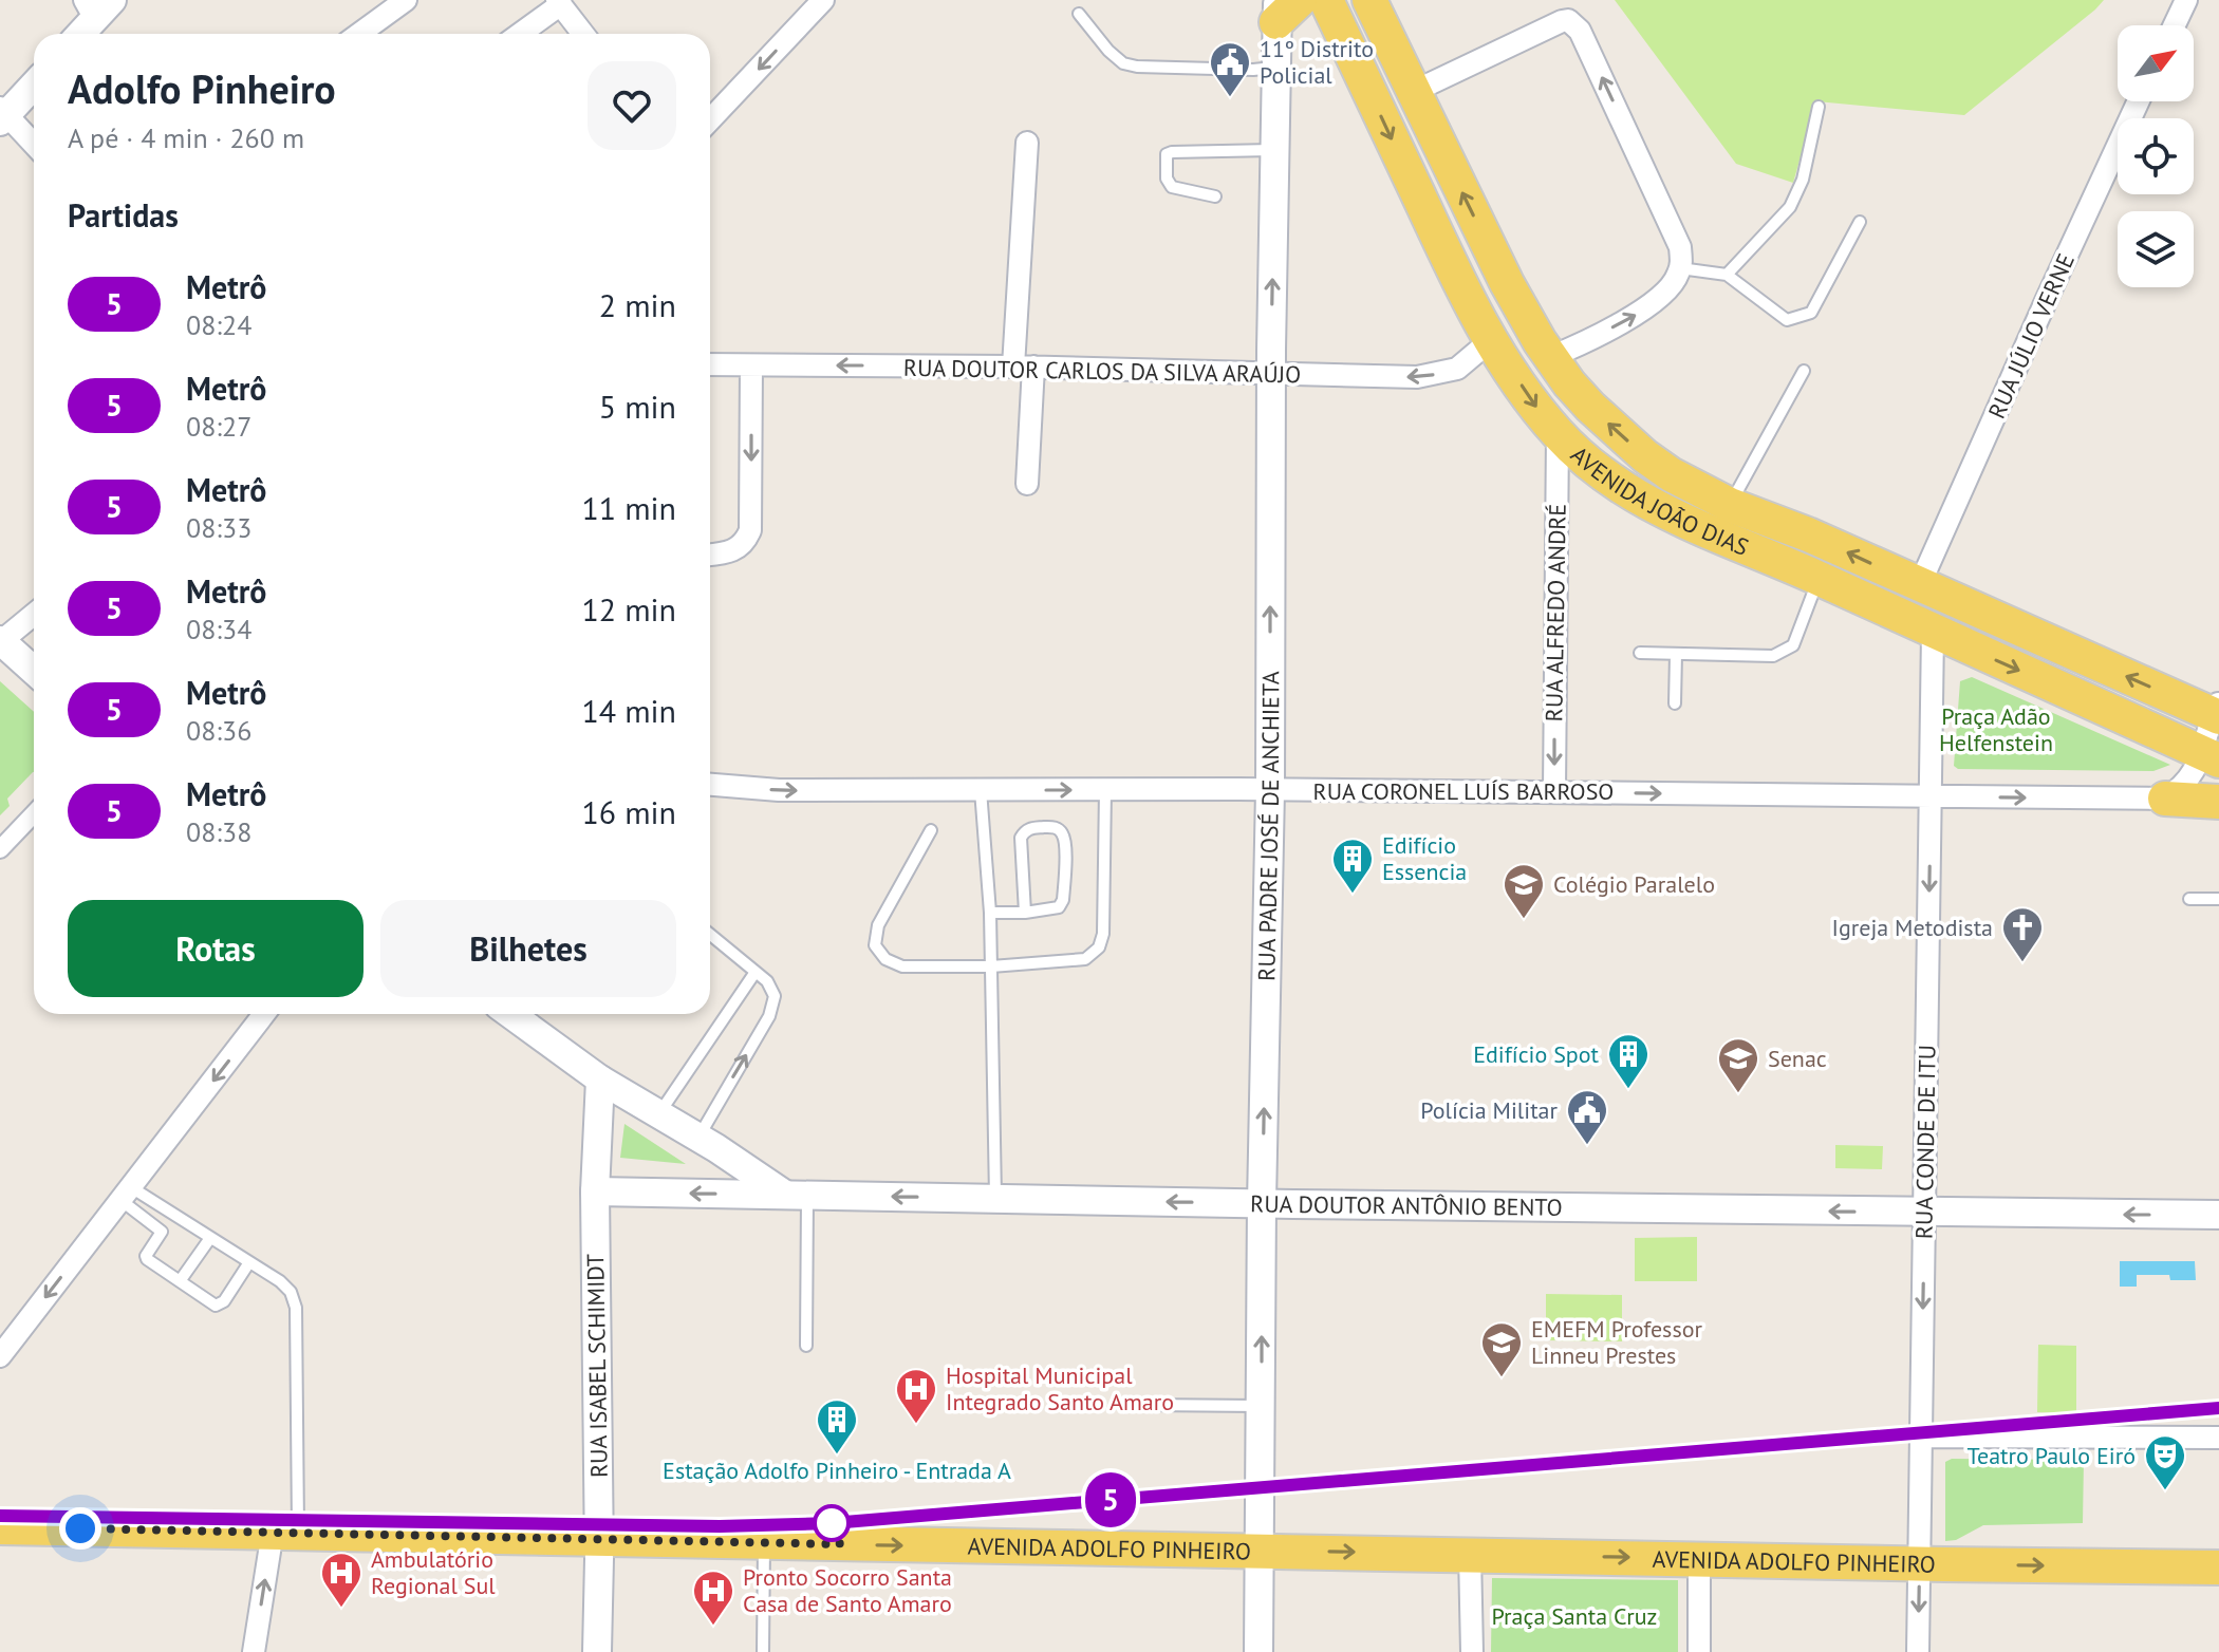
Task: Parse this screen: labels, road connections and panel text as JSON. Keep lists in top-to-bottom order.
{
  "streets": {
    "main road": ["AVENIDA JOÃO DIAS", "AVENIDA ADOLFO PINHEIRO"],
    "street": [
      "RUA JÚLIO VERNE",
      "RUA DOUTOR CARLOS DA SILVA ARAÚJO",
      "RUA ALFREDO ANDRÉ",
      "RUA CORONEL LUÍS BARROSO",
      "RUA PADRE JOSÉ DE ANCHIETA",
      "RUA CONDE DE ITU",
      "RUA DOUTOR ANTÔNIO BENTO",
      "RUA ISABEL SCHIMIDT"
    ]
  },
  "crossings": [
    ["RUA JÚLIO VERNE", "AVENIDA JOÃO DIAS"],
    ["RUA DOUTOR CARLOS DA SILVA ARAÚJO", "AVENIDA JOÃO DIAS"],
    ["RUA DOUTOR CARLOS DA SILVA ARAÚJO", "RUA PADRE JOSÉ DE ANCHIETA"],
    ["AVENIDA JOÃO DIAS", "RUA ALFREDO ANDRÉ"],
    ["AVENIDA JOÃO DIAS", "RUA CONDE DE ITU"],
    ["RUA ALFREDO ANDRÉ", "RUA CORONEL LUÍS BARROSO"],
    ["RUA CORONEL LUÍS BARROSO", "RUA PADRE JOSÉ DE ANCHIETA"],
    ["RUA CORONEL LUÍS BARROSO", "RUA CONDE DE ITU"],
    ["RUA PADRE JOSÉ DE ANCHIETA", "RUA DOUTOR ANTÔNIO BENTO"],
    ["RUA PADRE JOSÉ DE ANCHIETA", "AVENIDA ADOLFO PINHEIRO"],
    ["RUA CONDE DE ITU", "RUA DOUTOR ANTÔNIO BENTO"],
    ["RUA CONDE DE ITU", "AVENIDA ADOLFO PINHEIRO"],
    ["RUA DOUTOR ANTÔNIO BENTO", "RUA ISABEL SCHIMIDT"],
    ["RUA ISABEL SCHIMIDT", "AVENIDA ADOLFO PINHEIRO"]
  ],
  "one_way": [
    "RUA DOUTOR CARLOS DA SILVA ARAÚJO",
    "RUA ALFREDO ANDRÉ",
    "RUA CORONEL LUÍS BARROSO",
    "RUA PADRE JOSÉ DE ANCHIETA",
    "RUA CONDE DE ITU",
    "RUA DOUTOR ANTÔNIO BENTO",
    "AVENIDA ADOLFO PINHEIRO"
  ],
  "parks": ["Praça Adão Helfenstein", "Praça Santa Cruz"],
  "places": {
    "public building": ["11º Distrito Policial", "Polícia Militar"],
    "building": ["Edifício Essencia", "Edifício Spot", "Estação Adolfo Pinheiro - Entrada A"],
    "school or university": ["Colégio Paralelo", "Senac", "EMEFM Professor Linneu Prestes"],
    "church": ["Igreja Metodista"],
    "hospital": ["Hospital Municipal Integrado Santo Amaro", "Ambulatório Regional Sul", "Pronto Socorro Santa Casa de Santo Amaro"],
    "theatre": ["Teatro Paulo Eiró"]
  },
  "lines": ["metro line 5"],
  "north": "top right",
  "page": {
    "on_map": "5",
    "heading": [
      ["Adolfo Pinheiro", "A pé · 4 min · 260 m"],
      "Partidas"
    ],
    "list": [
      {
        "mark": "5",
        "name": "Metrô",
        "note": "08:24",
        "value": "2 min"
      },
      {
        "mark": "5",
        "name": "Metrô",
        "note": "08:27",
        "value": "5 min"
      },
      {
        "mark": "5",
        "name": "Metrô",
        "note": "08:33",
        "value": "11 min"
      },
      {
        "mark": "5",
        "name": "Metrô",
        "note": "08:34",
        "value": "12 min"
      },
      {
        "mark": "5",
        "name": "Metrô",
        "note": "08:36",
        "value": "14 min"
      },
      {
        "mark": "5",
        "name": "Metrô",
        "note": "08:38",
        "value": "16 min"
      }
    ],
    "buttons": ["Rotas", "Bilhetes"]
  }
}
